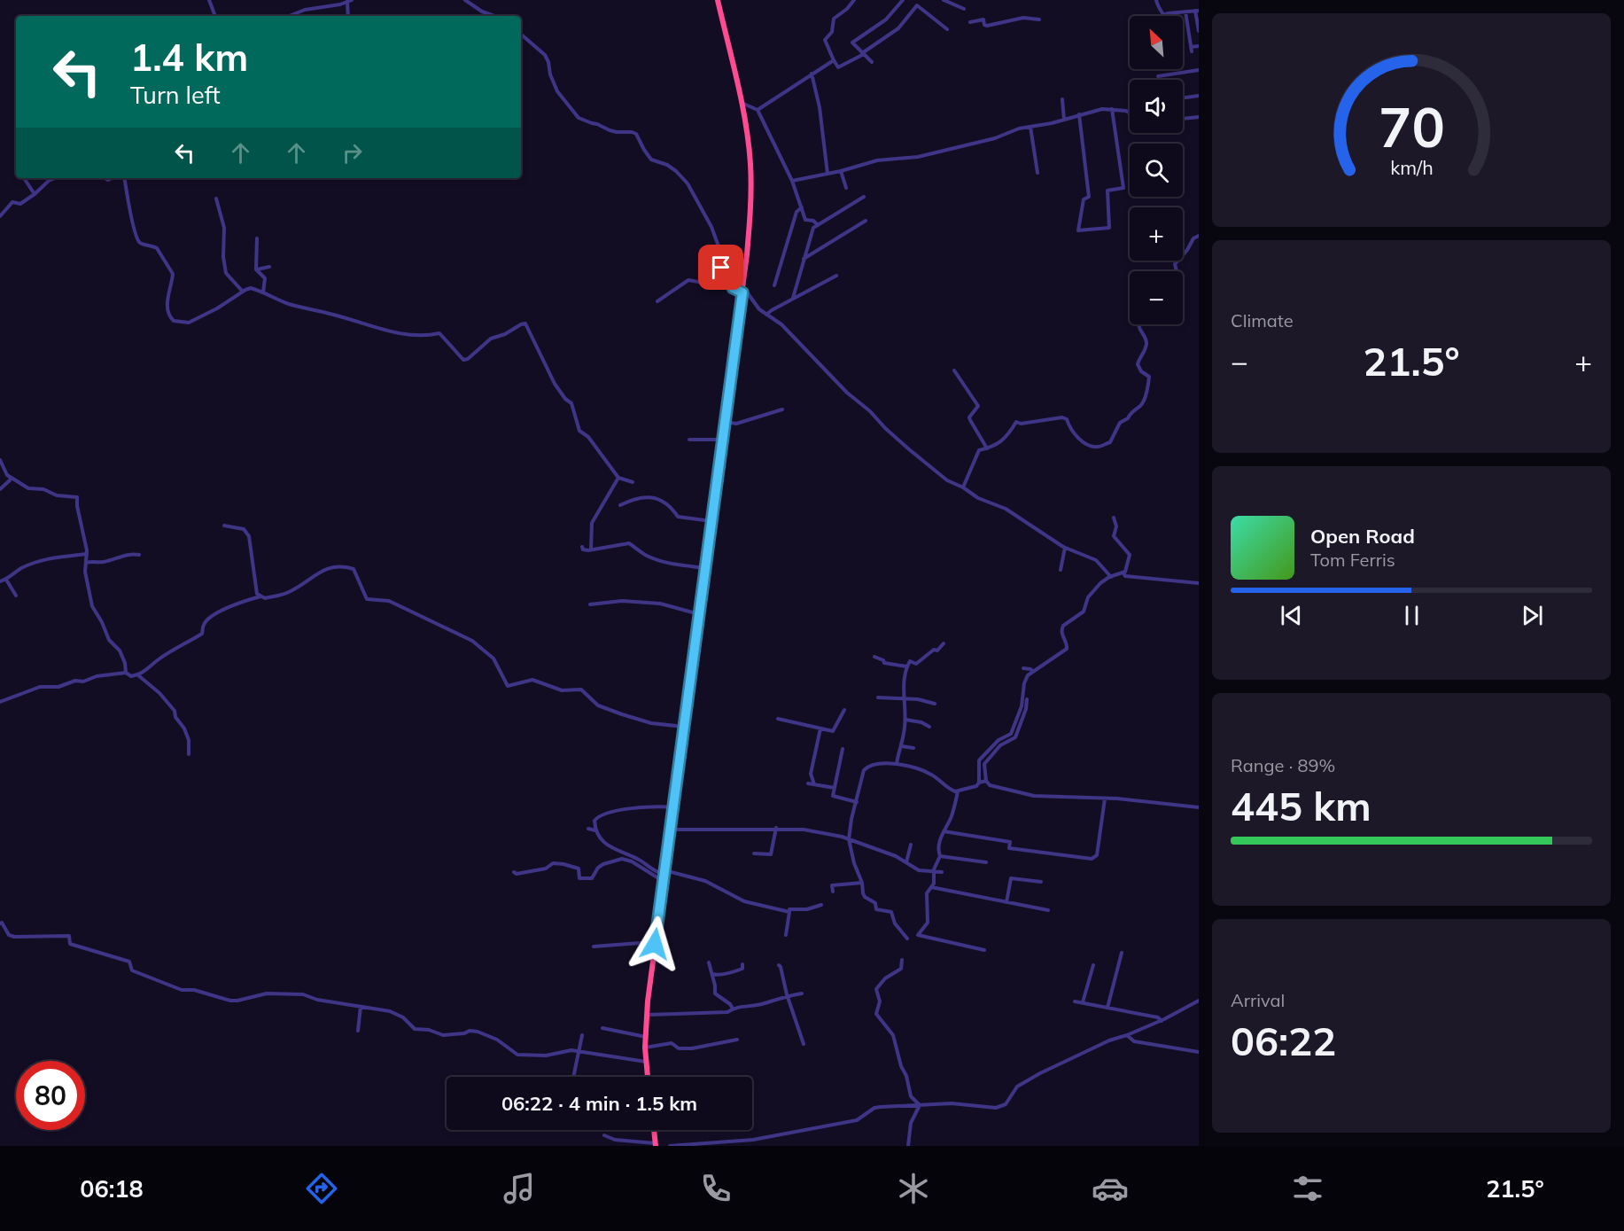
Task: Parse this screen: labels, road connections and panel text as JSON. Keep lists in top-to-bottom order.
{
  "north": "top left",
  "page": {
    "map_buttons": ["+", "−"],
    "turn": ["1.4 km", "Turn left"],
    "tile": [
      "Climate",
      ["Range · 89%", "445 km"],
      ["Arrival", "06:22"]
    ],
    "heat": ["−", "21.5°", "+"],
    "song": ["Open Road", "Tom Ferris"],
    "limit": "80",
    "trip": "06:22 · 4 min · 1.5 km",
    "tabs": ["06:18", "21.5°"],
    "gauge": ["70", "km/h"]
  }
}
